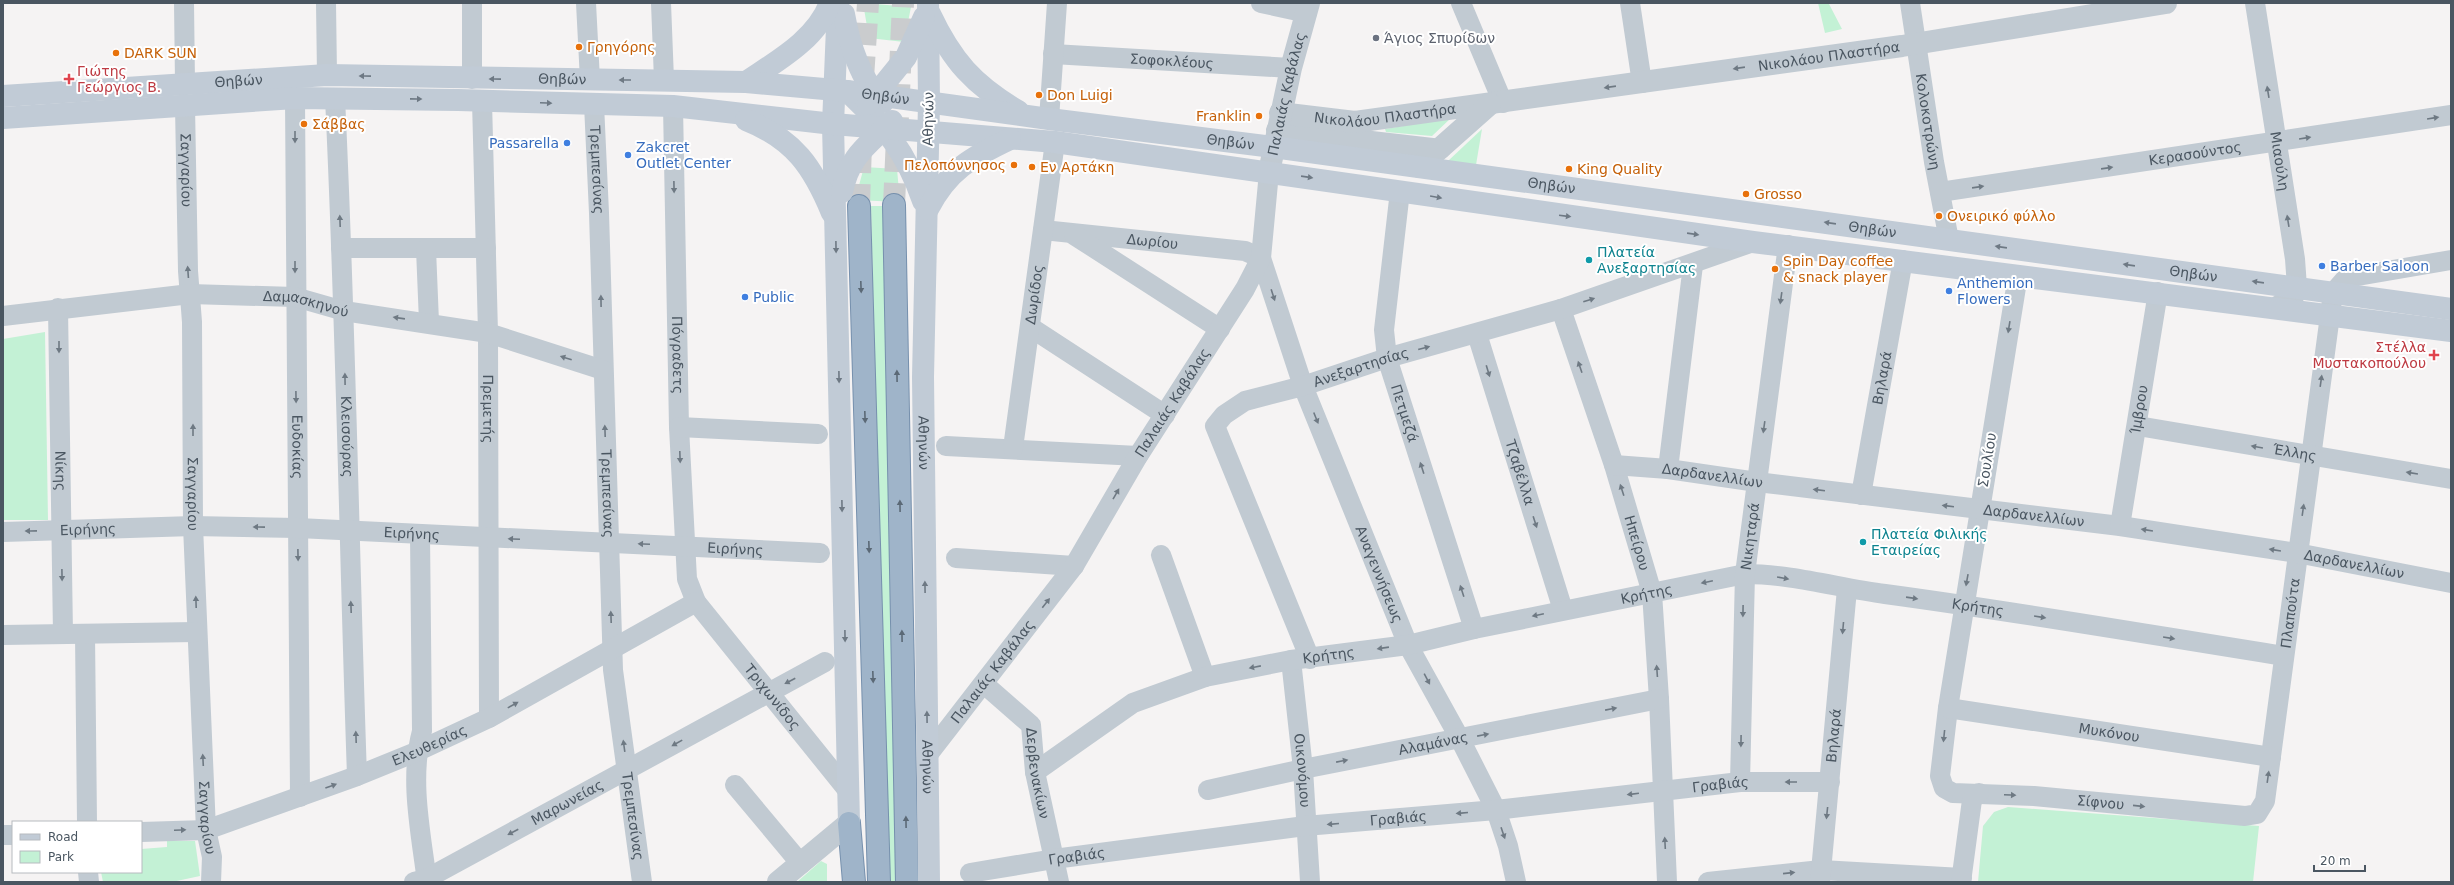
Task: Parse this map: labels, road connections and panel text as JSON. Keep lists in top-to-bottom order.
{
  "streets": {
    "highway": ["Αθηνών"],
    "main road": ["Θηβών"],
    "street": [
      "Νικολάου Πλαστήρα",
      "Σοφοκλέους",
      "Παλαιάς Καβάλας",
      "Κολοκοτρώνη",
      "Κερασούντος",
      "Μιαούλη",
      "Σαγγαρίου",
      "Τρεμπεσίνας",
      "Δωρίου",
      "Δωρίδος",
      "Δαμασκηνού",
      "Πόγραδετς",
      "Ανεξαρτησίας",
      "Βηλαρά",
      "Πρεμετής",
      "Ίμβρου",
      "Πετμεζά",
      "Κλεισούρας",
      "Ευδοκίας",
      "Έλλης",
      "Σουλίου",
      "Νίκης",
      "Τζαβέλλα",
      "Δαρδανελλίων",
      "Ειρήνης",
      "Νικηταρά",
      "Ηπείρου",
      "Αναγεννήσεως",
      "Κρήτης",
      "Πλαπούτα",
      "Τριχωνίδος",
      "Μυκόνου",
      "Αλαμάνας",
      "Ελευθερίας",
      "Οικονόμου",
      "Δερβενακίων",
      "Γραβιάς",
      "Σίφνου",
      "Μαρωνείας"
    ]
  },
  "crossings": [
    ["Νικολάου Πλαστήρα", "Θηβών"],
    ["Νικολάου Πλαστήρα", "Παλαιάς Καβάλας"],
    ["Νικολάου Πλαστήρα", "Κολοκοτρώνη"],
    ["Σοφοκλέους", "Παλαιάς Καβάλας"],
    ["Θηβών", "Παλαιάς Καβάλας"],
    ["Θηβών", "Αθηνών"],
    ["Θηβών", "Κολοκοτρώνη"],
    ["Θηβών", "Μιαούλη"],
    ["Θηβών", "Σαγγαρίου"],
    ["Θηβών", "Τρεμπεσίνας"],
    ["Θηβών", "Δωρίδος"],
    ["Θηβών", "Πόγραδετς"],
    ["Θηβών", "Ανεξαρτησίας"],
    ["Θηβών", "Βηλαρά"],
    ["Θηβών", "Πρεμετής"],
    ["Θηβών", "Ίμβρου"],
    ["Θηβών", "Πετμεζά"],
    ["Θηβών", "Κλεισούρας"],
    ["Θηβών", "Ευδοκίας"],
    ["Θηβών", "Σουλίου"],
    ["Θηβών", "Νικηταρά"],
    ["Θηβών", "Πλαπούτα"],
    ["Παλαιάς Καβάλας", "Αθηνών"],
    ["Παλαιάς Καβάλας", "Δωρίου"],
    ["Παλαιάς Καβάλας", "Αναγεννήσεως"],
    ["Παλαιάς Καβάλας", "Δερβενακίων"],
    ["Κολοκοτρώνη", "Κερασούντος"],
    ["Κερασούντος", "Μιαούλη"],
    ["Σαγγαρίου", "Δαμασκηνού"],
    ["Σαγγαρίου", "Ειρήνης"],
    ["Σαγγαρίου", "Ελευθερίας"],
    ["Τρεμπεσίνας", "Δαμασκηνού"],
    ["Τρεμπεσίνας", "Ειρήνης"],
    ["Τρεμπεσίνας", "Ελευθερίας"],
    ["Τρεμπεσίνας", "Μαρωνείας"],
    ["Δωρίου", "Δωρίδος"],
    ["Δωρίου", "Αναγεννήσεως"],
    ["Δαμασκηνού", "Πρεμετής"],
    ["Δαμασκηνού", "Κλεισούρας"],
    ["Δαμασκηνού", "Ευδοκίας"],
    ["Δαμασκηνού", "Νίκης"],
    ["Πόγραδετς", "Ειρήνης"],
    ["Πόγραδετς", "Τριχωνίδος"],
    ["Πόγραδετς", "Ελευθερίας"],
    ["Ανεξαρτησίας", "Πετμεζά"],
    ["Ανεξαρτησίας", "Τζαβέλλα"],
    ["Ανεξαρτησίας", "Ηπείρου"],
    ["Ανεξαρτησίας", "Αναγεννήσεως"],
    ["Ανεξαρτησίας", "Κρήτης"],
    ["Βηλαρά", "Δαρδανελλίων"],
    ["Βηλαρά", "Κρήτης"],
    ["Βηλαρά", "Γραβιάς"],
    ["Πρεμετής", "Ειρήνης"],
    ["Πρεμετής", "Ελευθερίας"],
    ["Ίμβρου", "Έλλης"],
    ["Ίμβρου", "Δαρδανελλίων"],
    ["Πετμεζά", "Κρήτης"],
    ["Κλεισούρας", "Ειρήνης"],
    ["Κλεισούρας", "Ελευθερίας"],
    ["Ευδοκίας", "Ειρήνης"],
    ["Ευδοκίας", "Ελευθερίας"],
    ["Έλλης", "Πλαπούτα"],
    ["Σουλίου", "Δαρδανελλίων"],
    ["Σουλίου", "Κρήτης"],
    ["Σουλίου", "Μυκόνου"],
    ["Σουλίου", "Σίφνου"],
    ["Νίκης", "Ειρήνης"],
    ["Τζαβέλλα", "Κρήτης"],
    ["Δαρδανελλίων", "Νικηταρά"],
    ["Δαρδανελλίων", "Ηπείρου"],
    ["Δαρδανελλίων", "Πλαπούτα"],
    ["Νικηταρά", "Κρήτης"],
    ["Νικηταρά", "Γραβιάς"],
    ["Ηπείρου", "Κρήτης"],
    ["Ηπείρου", "Αλαμάνας"],
    ["Ηπείρου", "Γραβιάς"],
    ["Αναγεννήσεως", "Κρήτης"],
    ["Αναγεννήσεως", "Αλαμάνας"],
    ["Αναγεννήσεως", "Γραβιάς"],
    ["Κρήτης", "Πλαπούτα"],
    ["Κρήτης", "Οικονόμου"],
    ["Κρήτης", "Δερβενακίων"],
    ["Πλαπούτα", "Μυκόνου"],
    ["Πλαπούτα", "Σίφνου"],
    ["Τριχωνίδος", "Ελευθερίας"],
    ["Τριχωνίδος", "Μαρωνείας"],
    ["Αλαμάνας", "Οικονόμου"],
    ["Οικονόμου", "Γραβιάς"],
    ["Δερβενακίων", "Γραβιάς"]
  ],
  "one_way": [
    "Νικολάου Πλαστήρα",
    "Κερασούντος",
    "Μιαούλη",
    "Σαγγαρίου",
    "Τρεμπεσίνας",
    "Πόγραδετς",
    "Βηλαρά",
    "Πετμεζά",
    "Έλλης",
    "Σουλίου",
    "Νίκης",
    "Δαρδανελλίων",
    "Ειρήνης",
    "Αναγεννήσεως",
    "Πλαπούτα",
    "Αλαμάνας",
    "Ελευθερίας",
    "Γραβιάς",
    "Σίφνου",
    "Μαρωνείας"
  ],
  "places": {
    "other": [
      "Άγιος Σπυρίδων",
      "Γρηγόρης",
      "DARK SUN",
      "Don Luigi",
      "Franklin",
      "Σάββας",
      "Passarella",
      "Zakcret Outlet Center",
      "Πελοπόννησος",
      "Εν Αρτάκη",
      "King Quality",
      "Grosso",
      "Ονειρικό φύλλο",
      "Πλατεία Ανεξαρτησίας",
      "Barber Saloon",
      "Spin Day coffee & snack player",
      "Anthemion Flowers",
      "Public",
      "Πλατεία Φιλικής Εταιρείας"
    ],
    "health": ["Γιώτης Γεώργιος Β.", "Στέλλα Μυστακοπούλου"]
  },
  "legend": ["Road", "Park"],
  "scale_bar": "20 m"
}
